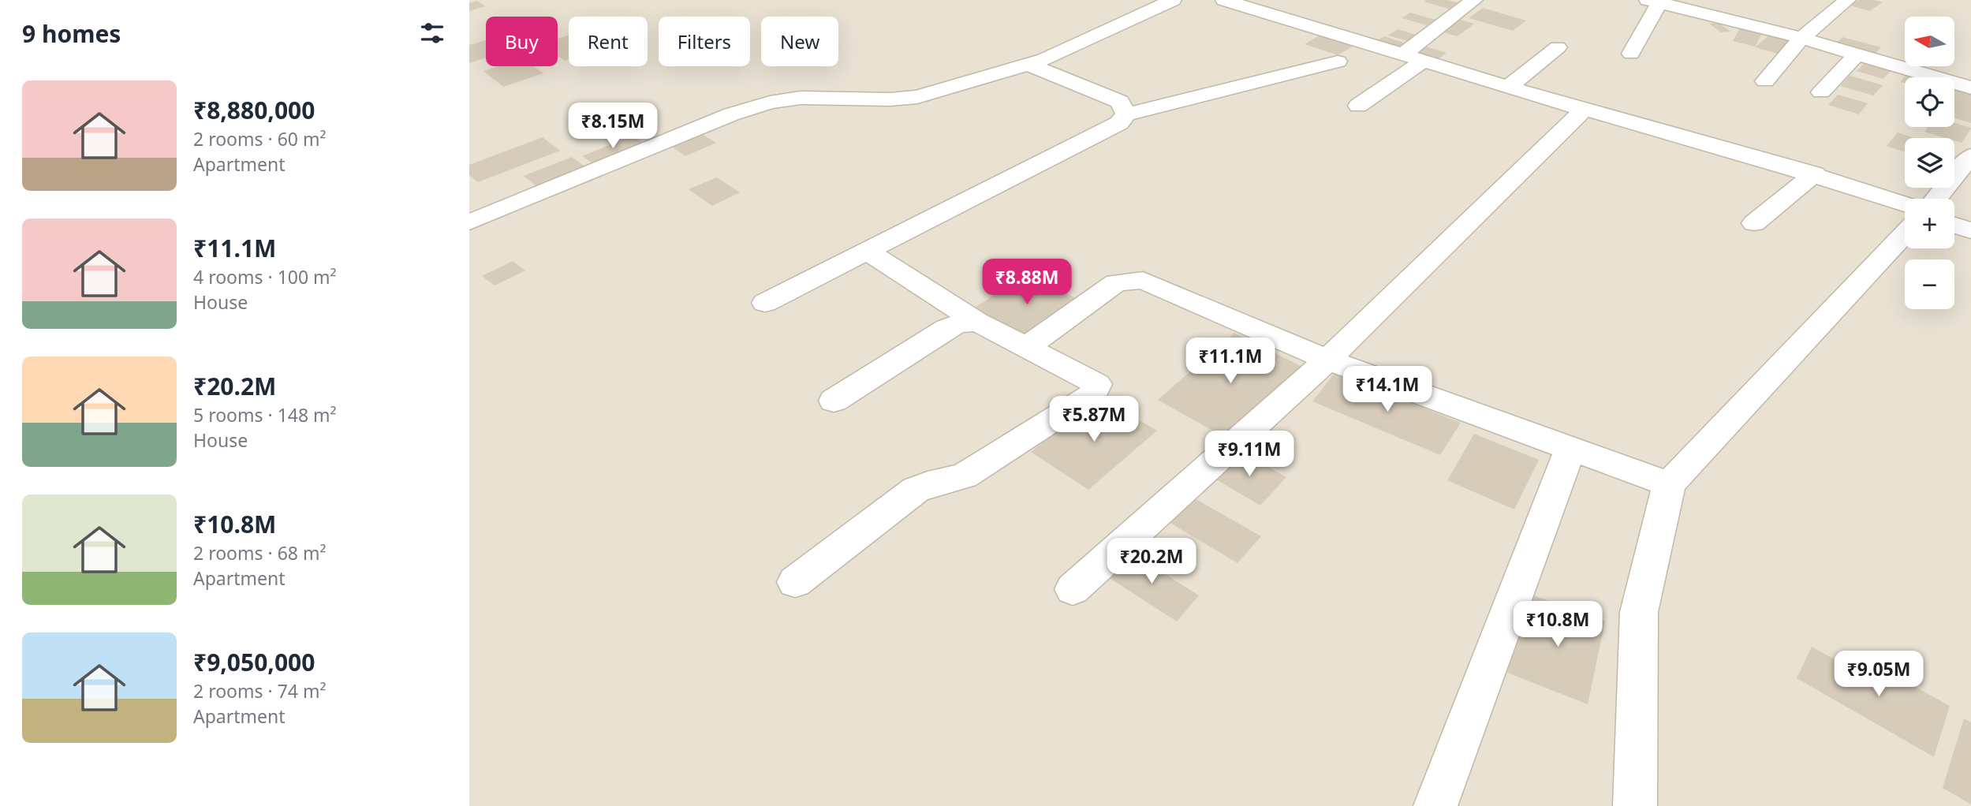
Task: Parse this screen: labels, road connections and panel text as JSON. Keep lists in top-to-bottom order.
{
  "north": "left",
  "page": {
    "heading": "9 homes",
    "map_buttons": ["+", "−"],
    "chip": [
      "Buy",
      "Rent",
      "Filters",
      "New"
    ],
    "list": [
      {
        "name": "₹8,880,000",
        "note": "2 rooms · 60 m² · Apartment"
      },
      {
        "name": "₹11.1M",
        "note": "4 rooms · 100 m² · House"
      },
      {
        "name": "₹20.2M",
        "note": "5 rooms · 148 m² · House"
      },
      {
        "name": "₹10.8M",
        "note": "2 rooms · 68 m² · Apartment"
      },
      {
        "name": "₹9,050,000",
        "note": "2 rooms · 74 m² · Apartment"
      }
    ],
    "price": [
      "₹8.15M",
      "₹8.88M",
      "₹11.1M",
      "₹14.1M",
      "₹5.87M",
      "₹9.11M",
      "₹20.2M",
      "₹10.8M",
      "₹9.05M"
    ]
  }
}
